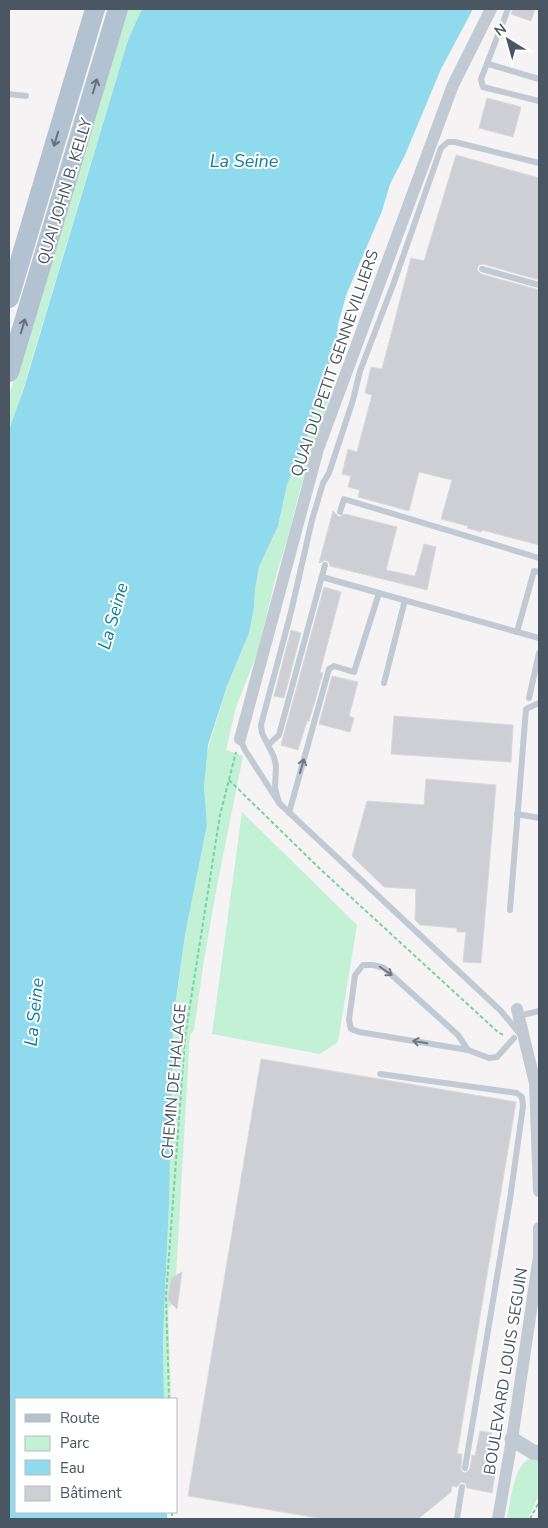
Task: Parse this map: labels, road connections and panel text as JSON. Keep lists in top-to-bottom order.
{
  "streets": {
    "main road": ["QUAI JOHN B. KELLY"],
    "street": ["QUAI DU PETIT GENNEVILLIERS", "BOULEVARD LOUIS SEGUIN"],
    "path": ["CHEMIN DE HALAGE"]
  },
  "crossings": [
    ["QUAI DU PETIT GENNEVILLIERS", "CHEMIN DE HALAGE"]
  ],
  "water": ["La Seine"],
  "legend": [
    "Route",
    "Parc",
    "Eau",
    "Bâtiment"
  ],
  "north": "top left"
}
